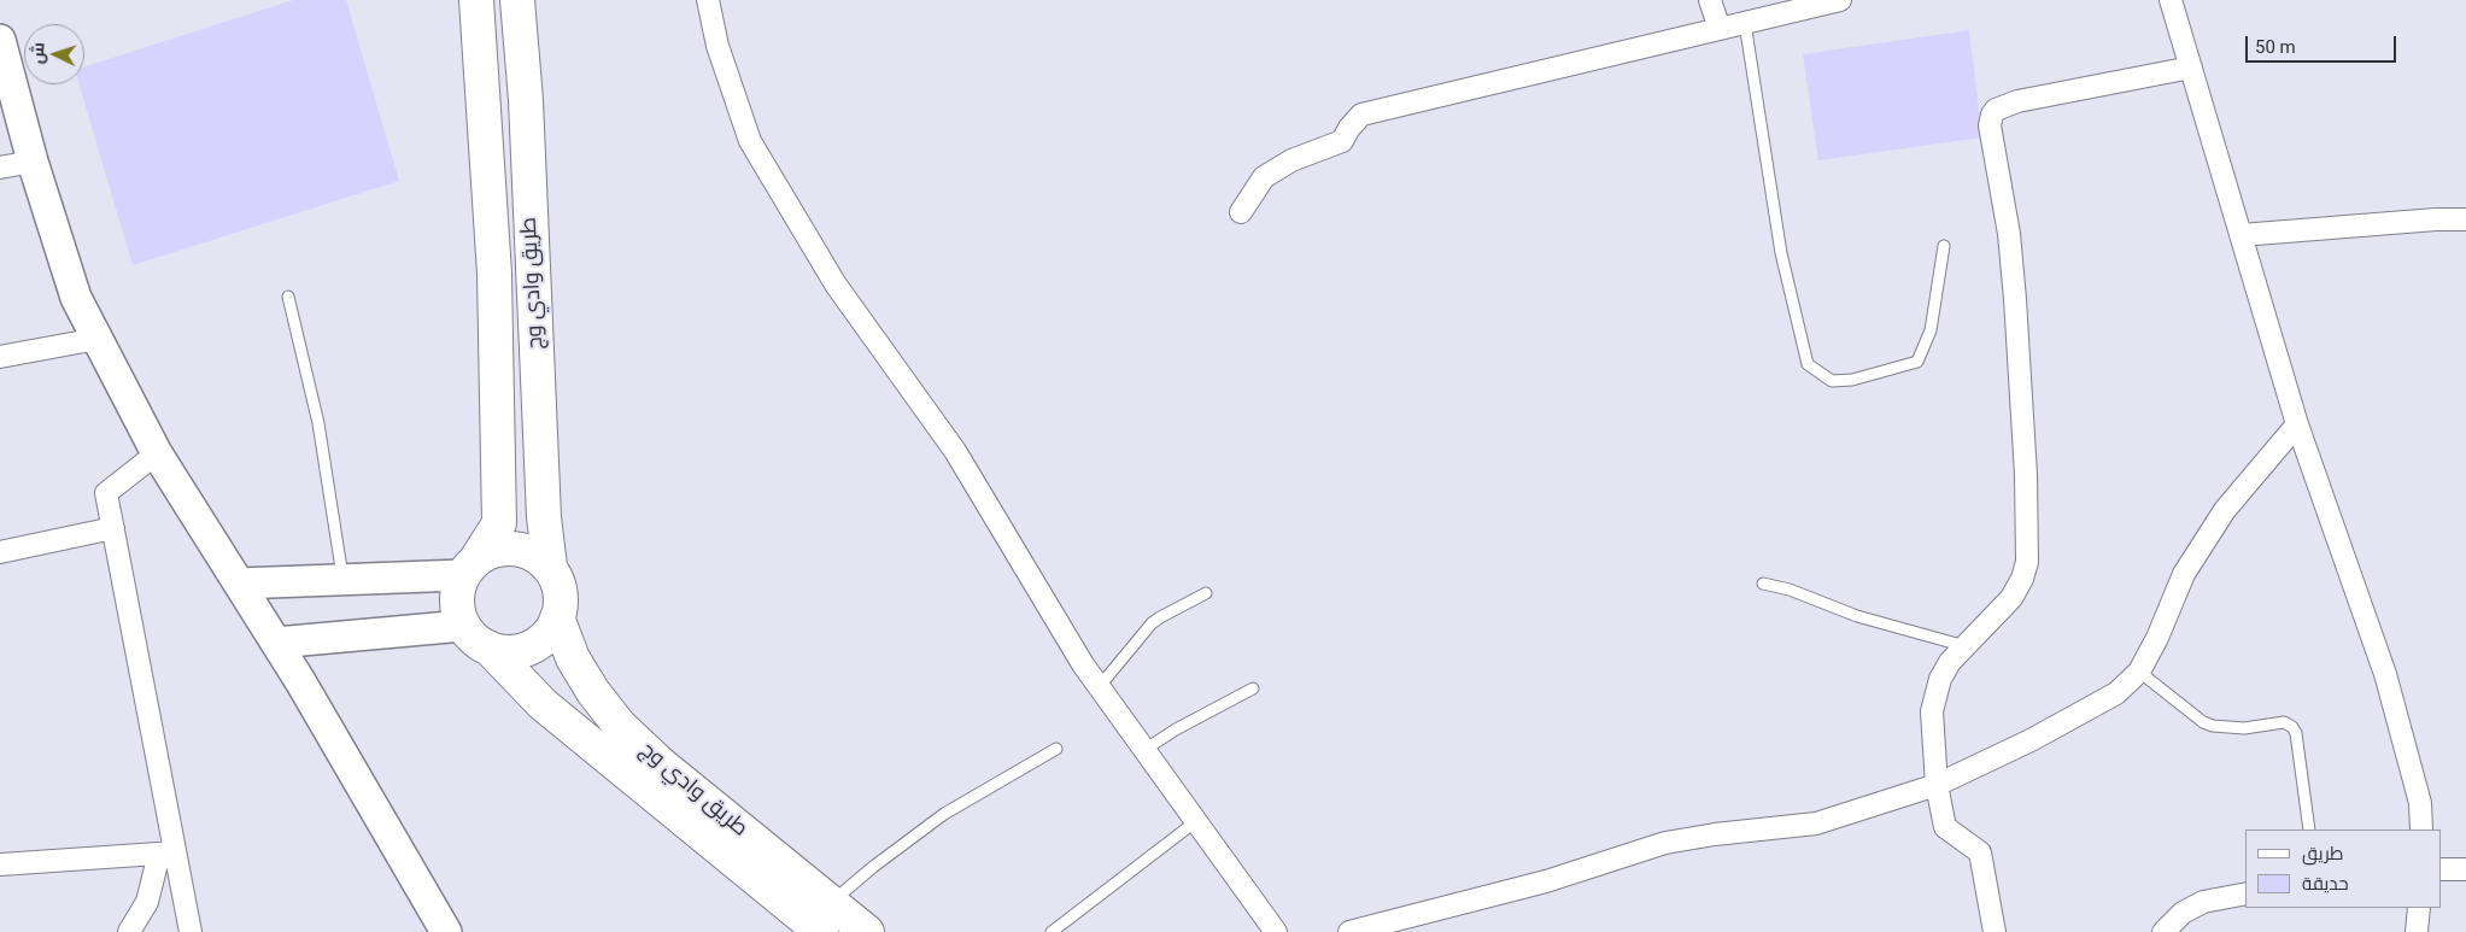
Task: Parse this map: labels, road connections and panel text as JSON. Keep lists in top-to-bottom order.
{
  "streets": {
    "main road": ["طريق وادي وج"]
  },
  "legend": ["طريق", "حديقة"],
  "scale_bar": "50 m",
  "north": "left"
}
